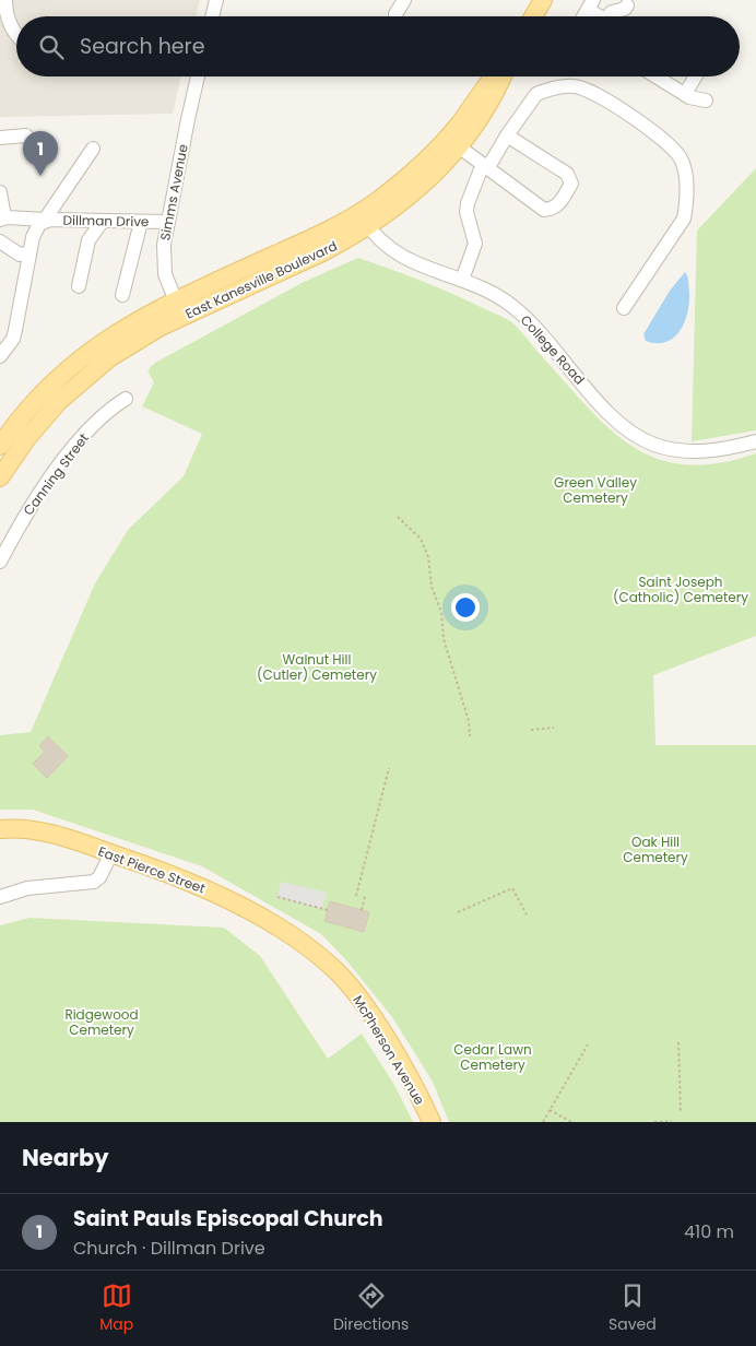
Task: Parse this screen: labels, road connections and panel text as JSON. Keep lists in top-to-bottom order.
{
  "streets": {
    "main road": ["East Kanesville Boulevard", "East Pierce Street", "McPherson Avenue"],
    "street": [
      "Simms Avenue",
      "Dillman Drive",
      "College Road",
      "Canning Street"
    ]
  },
  "crossings": [
    ["Simms Avenue", "Dillman Drive"],
    ["Simms Avenue", "East Kanesville Boulevard"],
    ["East Kanesville Boulevard", "College Road"],
    ["East Pierce Street", "McPherson Avenue"]
  ],
  "parks": [
    "Green Valley Cemetery",
    "Saint Joseph (Catholic) Cemetery",
    "Walnut Hill (Cutler) Cemetery",
    "Oak Hill Cemetery",
    "Ridgewood Cemetery",
    "Cedar Lawn Cemetery"
  ],
  "page": {
    "search": "Search here",
    "pins": "1",
    "heading": "Nearby",
    "list": [
      {
        "mark": "1",
        "name": "Saint Pauls Episcopal Church",
        "note": "Church · Dillman Drive",
        "value": "410 m"
      }
    ],
    "nav": ["Map", "Directions", "Saved"]
  }
}
